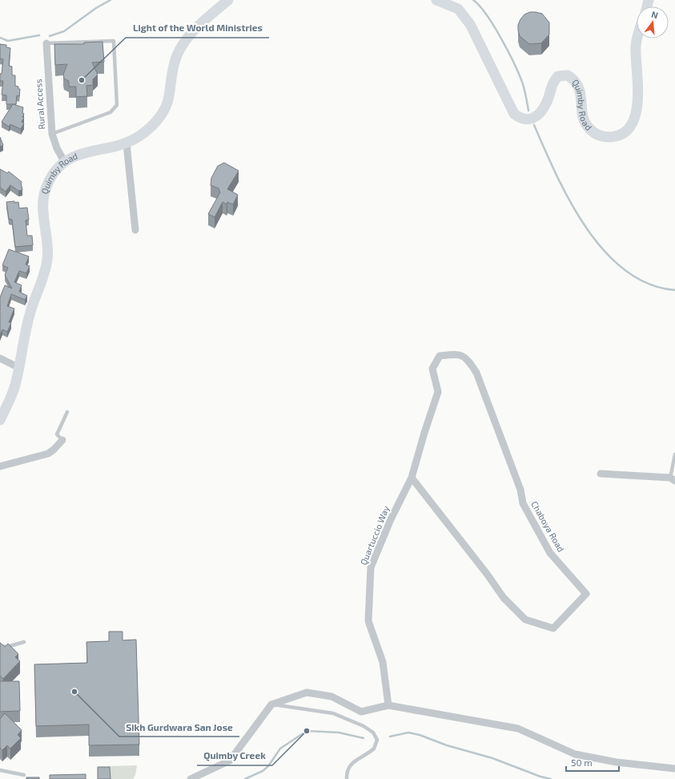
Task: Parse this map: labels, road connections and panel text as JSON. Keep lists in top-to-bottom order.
{
  "streets": {
    "street": [
      "Rural Access",
      "Quimby Road",
      "Chaboya Road",
      "Quartuccio Way"
    ]
  },
  "crossings": [
    ["Rural Access", "Quimby Road"],
    ["Chaboya Road", "Quartuccio Way"]
  ],
  "places": ["Light of the World Ministries", "Sikh Gurdwara San Jose", "Quimby Creek"],
  "scale_bar": "50 m",
  "north": "top"
}
